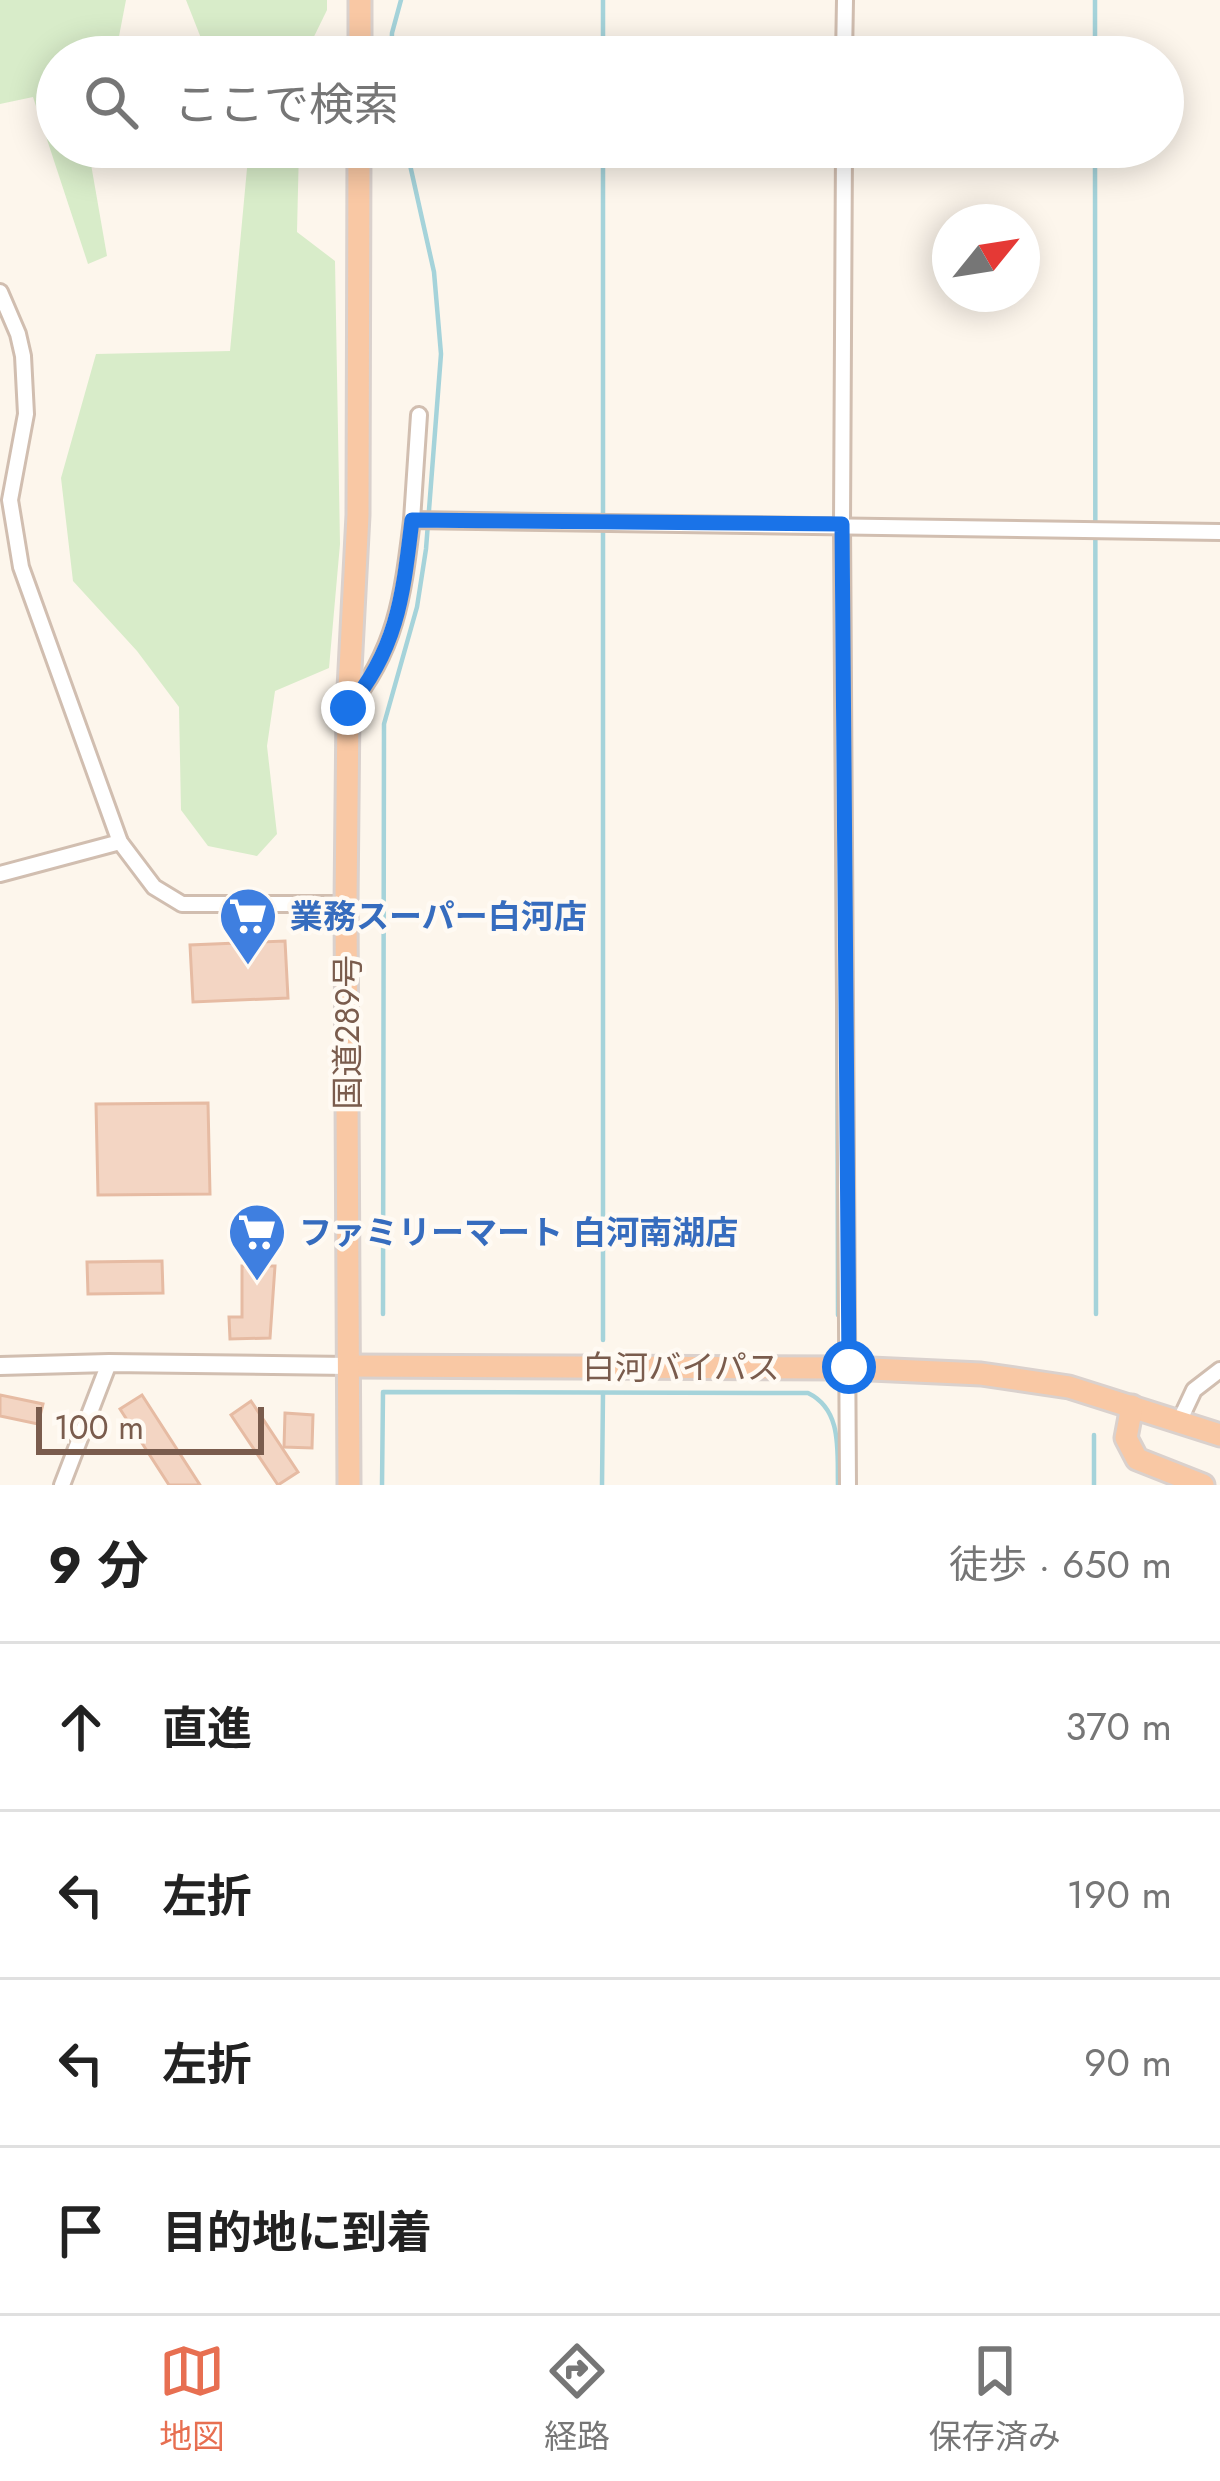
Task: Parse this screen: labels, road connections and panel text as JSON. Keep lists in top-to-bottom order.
{
  "streets": {
    "highway": ["国道289号", "白河バイパス"]
  },
  "crossings": [
    ["国道289号", "白河バイパス"]
  ],
  "places": {
    "supermarket": ["業務スーパー白河店", "ファミリーマート 白河南湖店"]
  },
  "scale_bar": "100 m",
  "north": "top right",
  "page": {
    "search": "ここで検索",
    "scale": "100 m",
    "heading": ["9 分", "徒歩 · 650 m"],
    "list": [
      ["直進", "370 m"],
      ["左折", "190 m"],
      ["左折", "90 m"],
      "目的地に到着"
    ],
    "nav": ["地図", "経路", "保存済み"]
  }
}
